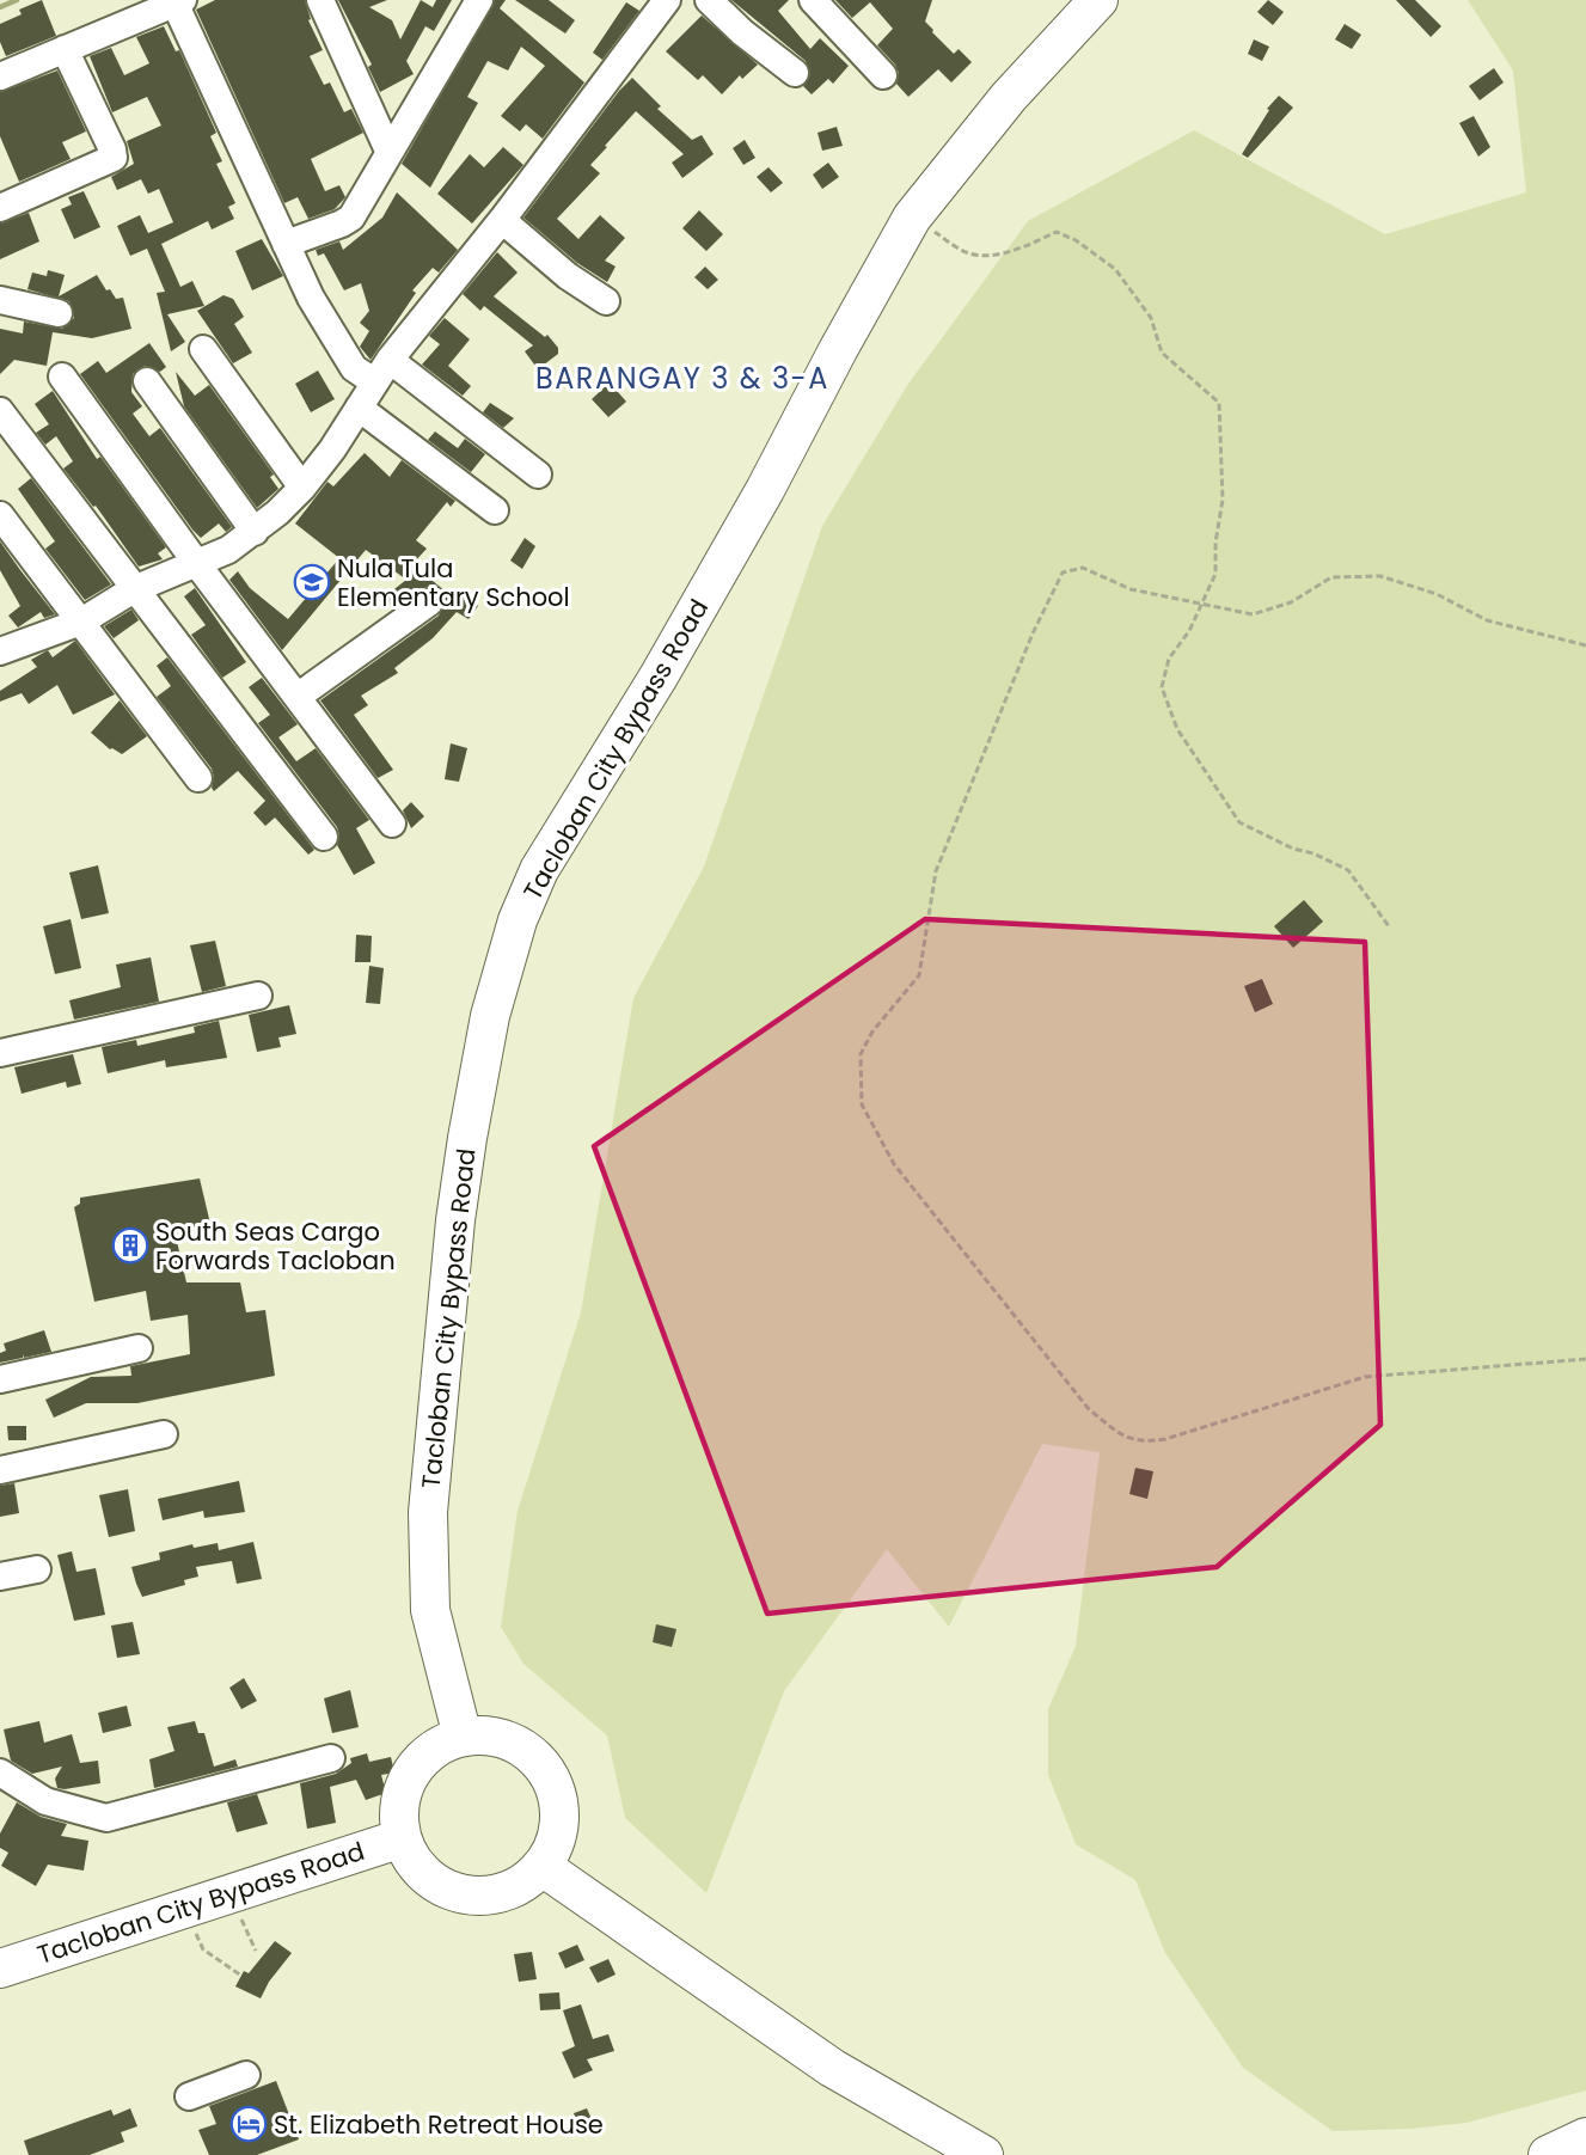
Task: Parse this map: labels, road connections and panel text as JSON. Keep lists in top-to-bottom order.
{
  "streets": {
    "highway": ["Tacloban City Bypass Road"]
  },
  "districts": ["BARANGAY 3 & 3-A"],
  "places": {
    "school or university": ["Nula Tula Elementary School"],
    "building": ["South Seas Cargo Forwards Tacloban"],
    "hotel": ["St. Elizabeth Retreat House"]
  }
}
